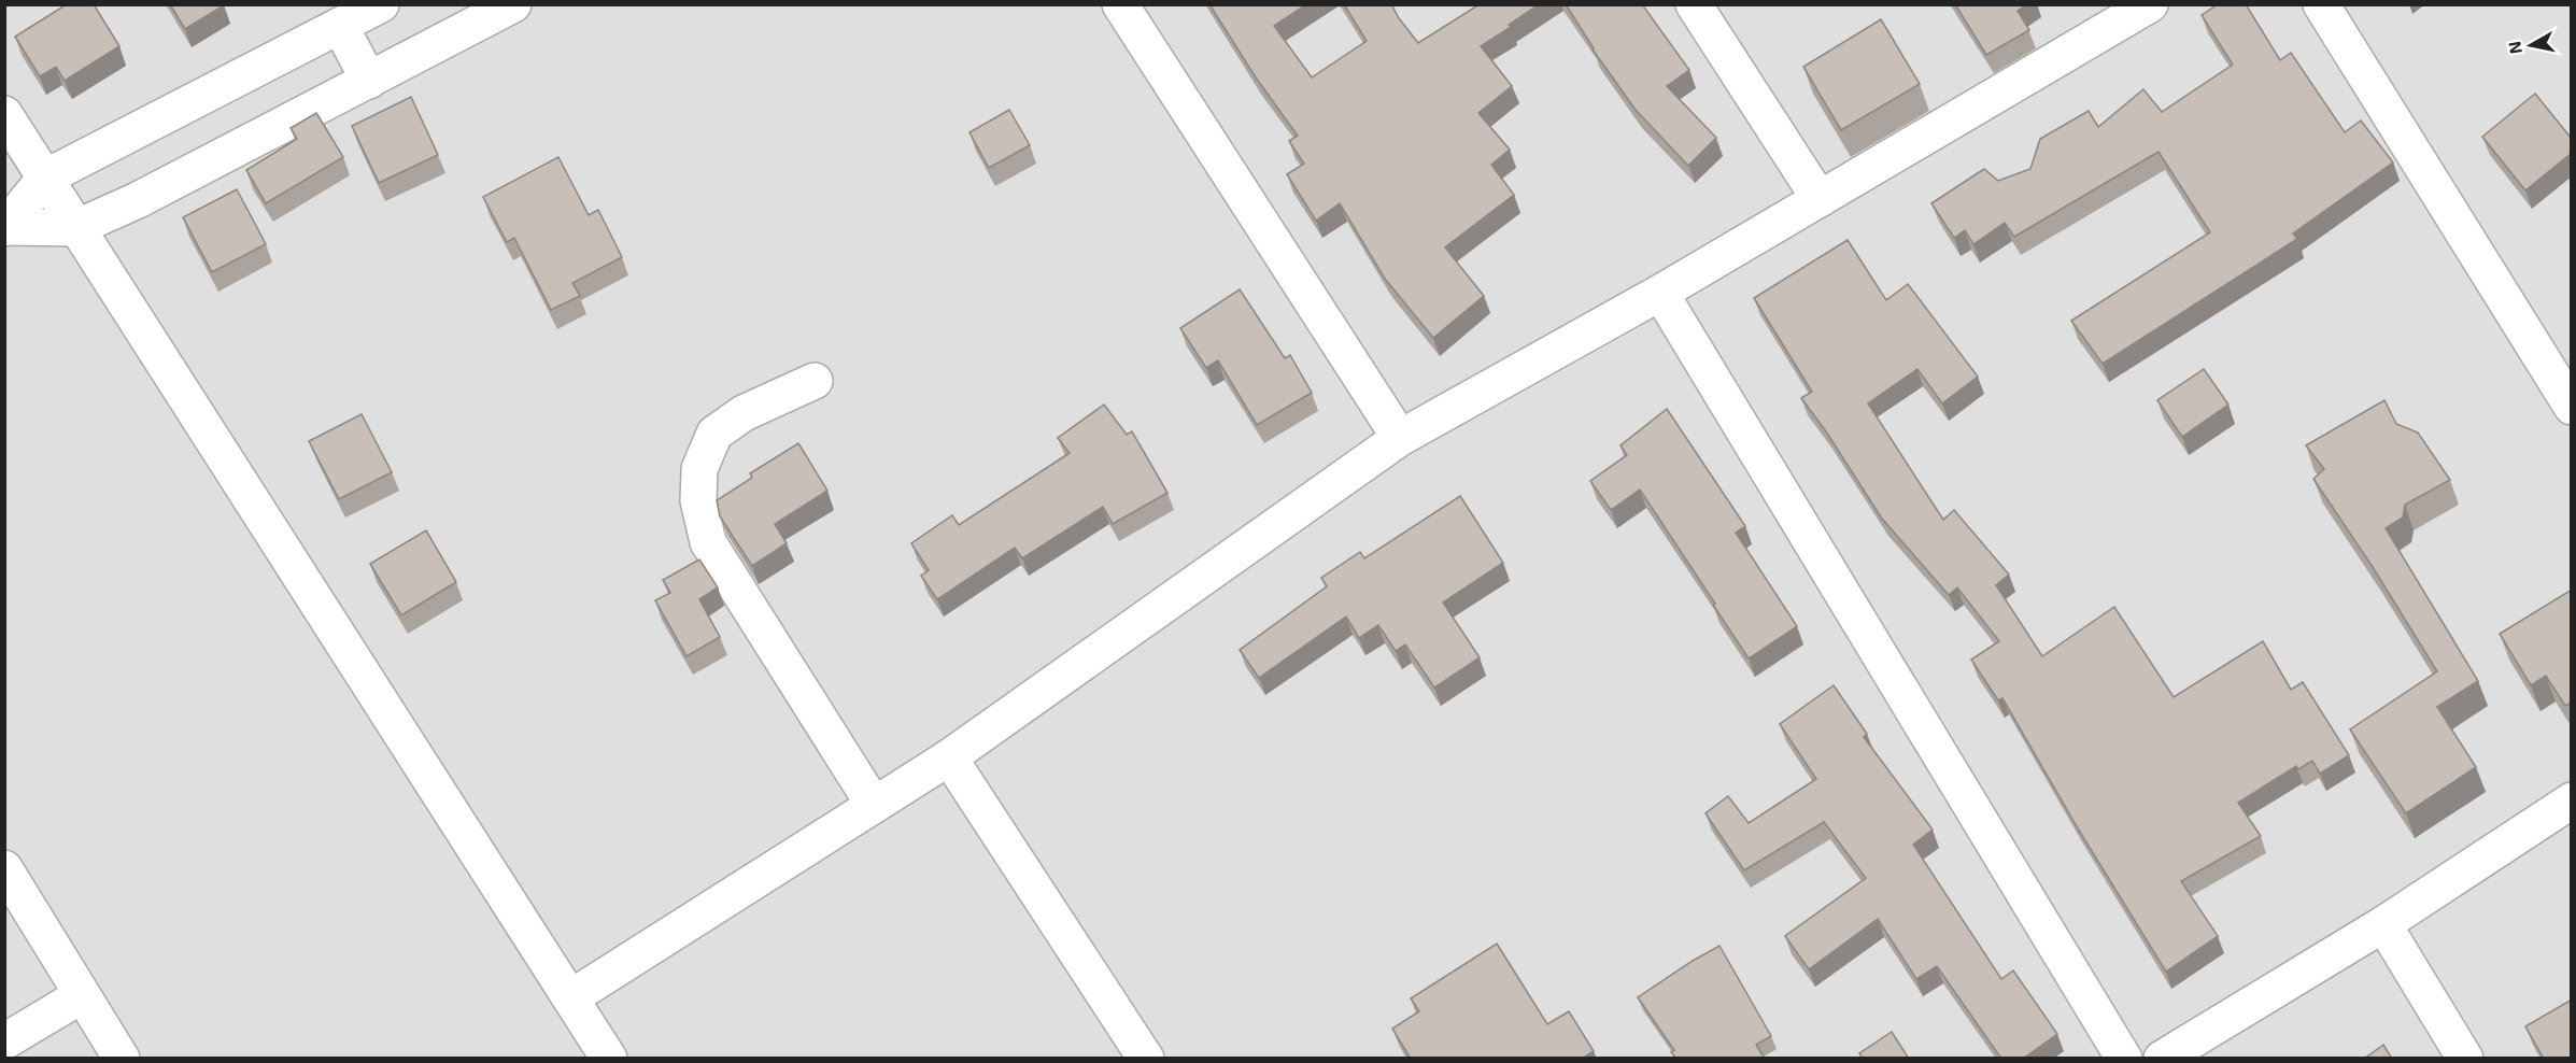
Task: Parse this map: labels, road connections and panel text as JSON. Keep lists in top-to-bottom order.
{
  "north": "left"
}
